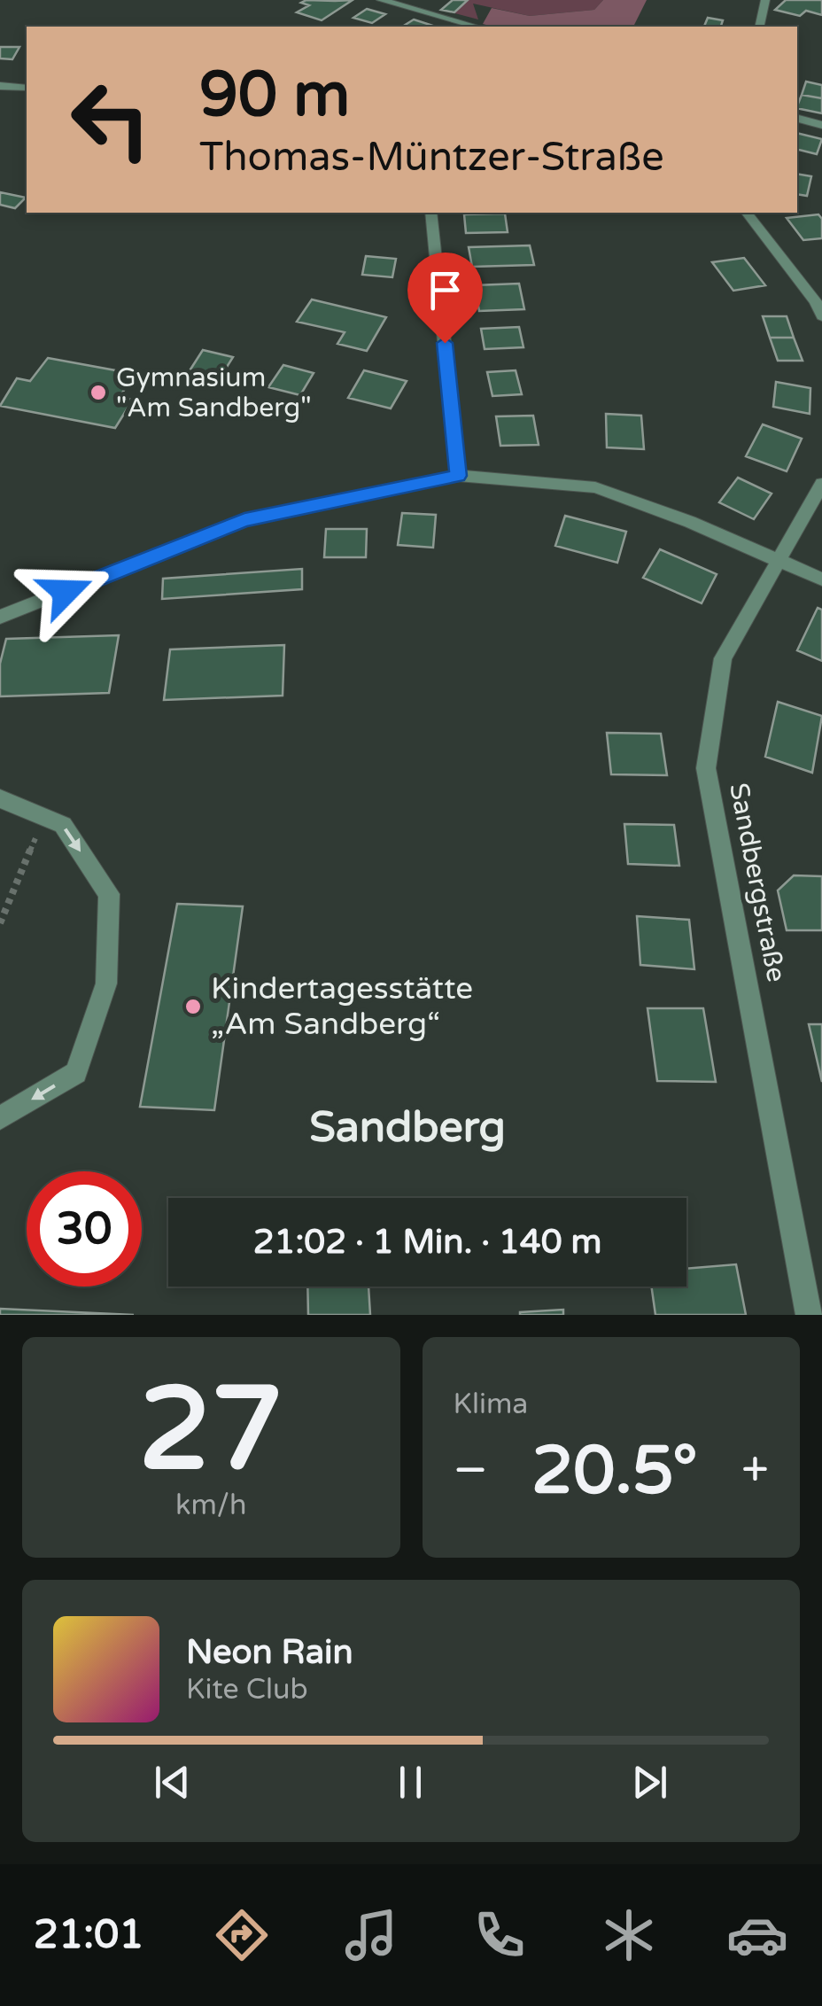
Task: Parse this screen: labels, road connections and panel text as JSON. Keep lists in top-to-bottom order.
{
  "streets": {
    "street": ["Sandbergstraße"]
  },
  "districts": ["Sandberg"],
  "places": ["Gymnasium \"Am Sandberg\"", "Kindertagesstätte „Am Sandberg“"],
  "page": {
    "turn": ["90 m", "Thomas-Müntzer-Straße"],
    "limit": "30",
    "trip": "21:02 · 1 Min. · 140 m",
    "tile": [
      ["27", "km/h"],
      "Klima"
    ],
    "heat": ["−", "20.5°", "+"],
    "song": ["Neon Rain", "Kite Club"],
    "tabs": "21:01"
  }
}
